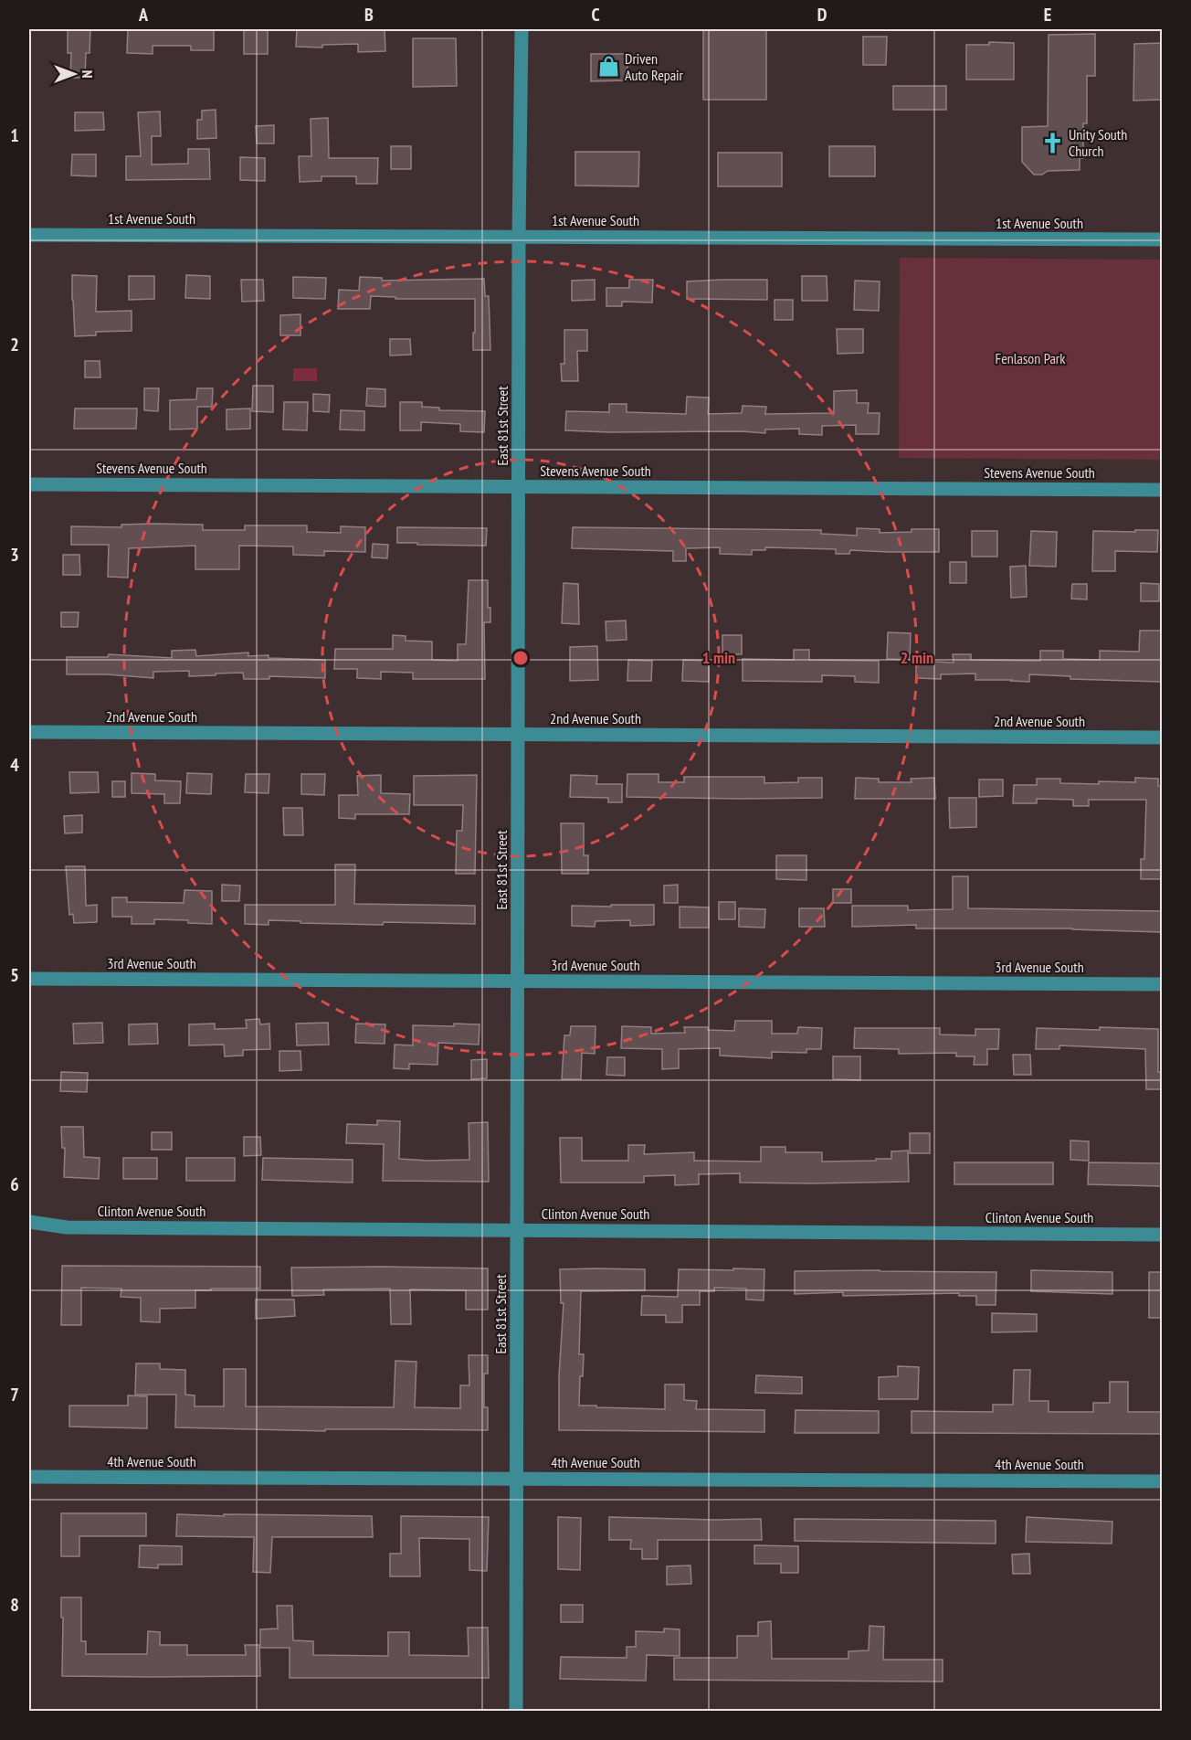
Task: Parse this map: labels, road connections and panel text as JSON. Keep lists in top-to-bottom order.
{
  "streets": {
    "street": [
      "1st Avenue South",
      "East 81st Street",
      "Stevens Avenue South",
      "2nd Avenue South",
      "3rd Avenue South",
      "Clinton Avenue South",
      "4th Avenue South"
    ]
  },
  "crossings": [
    ["1st Avenue South", "East 81st Street"],
    ["East 81st Street", "Stevens Avenue South"],
    ["East 81st Street", "2nd Avenue South"],
    ["East 81st Street", "3rd Avenue South"],
    ["East 81st Street", "Clinton Avenue South"],
    ["East 81st Street", "4th Avenue South"]
  ],
  "parks": ["Fenlason Park"],
  "places": {
    "shop": ["Driven Auto Repair"],
    "church": ["Unity South Church"]
  },
  "north": "right",
  "grid": {
    "columns": [
      "A",
      "B",
      "C",
      "D",
      "E"
    ],
    "rows": [
      "1",
      "2",
      "3",
      "4",
      "5",
      "6",
      "7",
      "8"
    ]
  },
  "rings": ["1 min", "2 min"]
}
